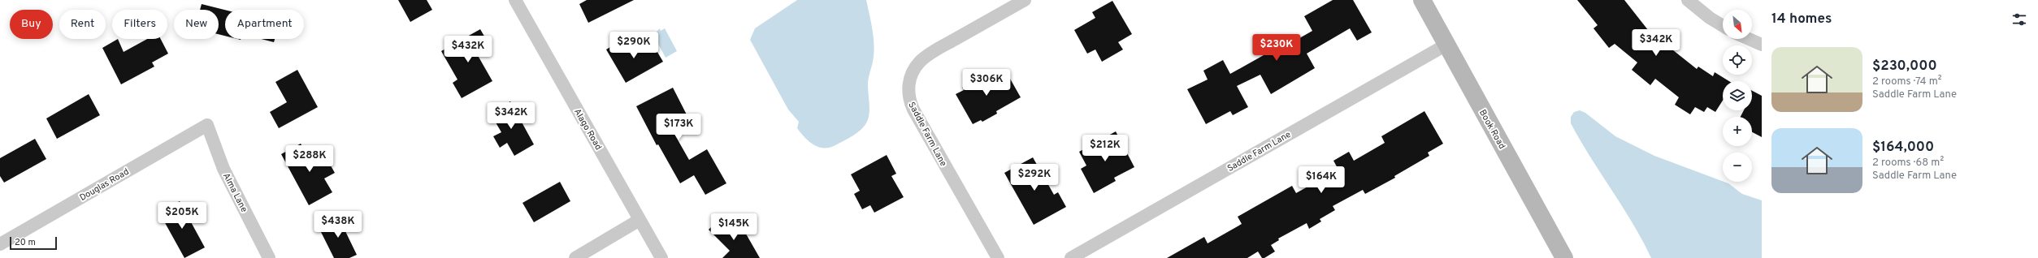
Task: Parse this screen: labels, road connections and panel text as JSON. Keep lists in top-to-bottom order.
{
  "streets": {
    "street": [
      "Alago Road",
      "Book Road",
      "Saddle Farm Lane",
      "Douglas Road",
      "Alma Lane"
    ]
  },
  "crossings": [
    ["Book Road", "Saddle Farm Lane"],
    ["Douglas Road", "Alma Lane"]
  ],
  "scale_bar": "20 m",
  "north": "bottom right",
  "page": {
    "heading": "14 homes",
    "map_buttons": ["+", "−"],
    "chip": [
      "Buy",
      "Rent",
      "Filters",
      "New",
      "Apartment"
    ],
    "price": [
      "$342K",
      "$290K",
      "$230K",
      "$432K",
      "$306K",
      "$342K",
      "$173K",
      "$212K",
      "$288K",
      "$292K",
      "$164K",
      "$205K",
      "$438K",
      "$145K"
    ],
    "list": [
      {
        "name": "$230,000",
        "note": "2 rooms · 74 m² · Saddle Farm Lane"
      },
      {
        "name": "$164,000",
        "note": "2 rooms · 68 m² · Saddle Farm Lane"
      }
    ],
    "scale": "20 m"
  }
}
